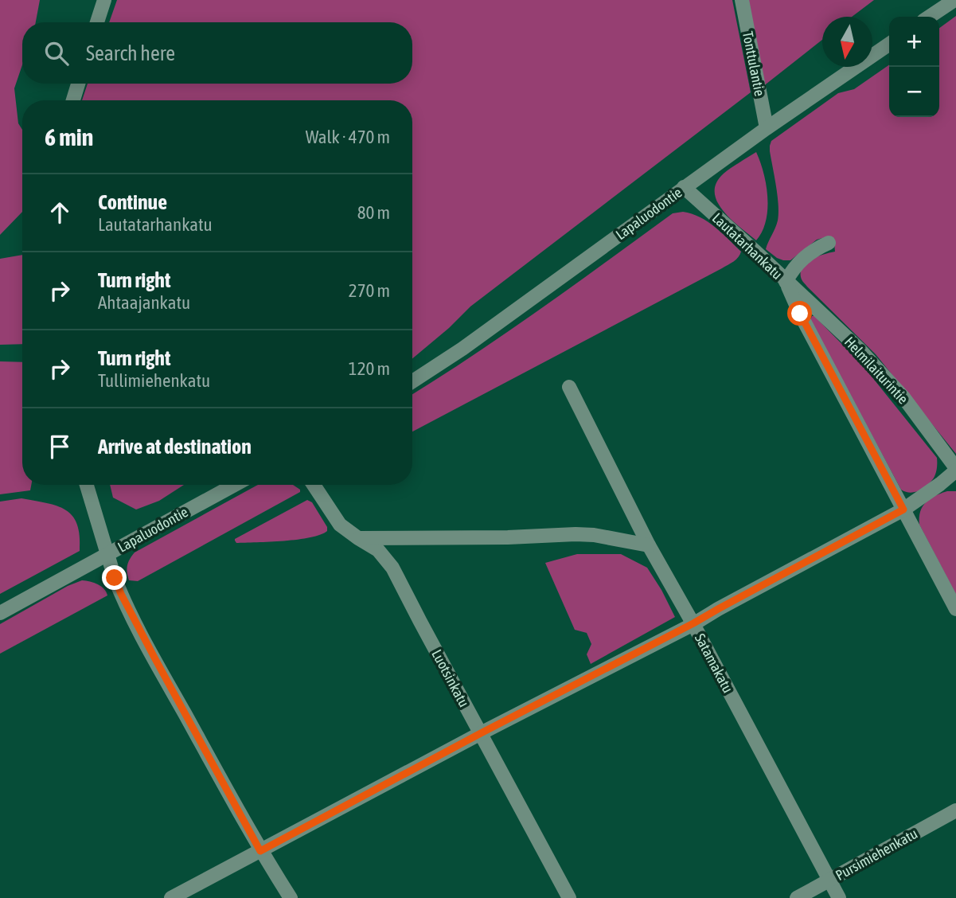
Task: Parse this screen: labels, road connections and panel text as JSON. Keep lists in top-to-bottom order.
{
  "streets": {
    "street": [
      "Tonttulantie",
      "Lapaluodontie",
      "Lautatarhankatu",
      "Helmilaiturintie",
      "Satamakatu",
      "Luotsinkatu",
      "Pursimiehenkatu"
    ]
  },
  "crossings": [
    ["Tonttulantie", "Lapaluodontie"],
    ["Lapaluodontie", "Lautatarhankatu"],
    ["Lautatarhankatu", "Helmilaiturintie"],
    ["Satamakatu", "Pursimiehenkatu"]
  ],
  "north": "bottom",
  "page": {
    "map_buttons": ["+", "−"],
    "search": "Search here",
    "heading": ["6 min", "Walk · 470 m"],
    "list": [
      ["Continue", "Lautatarhankatu", "80 m"],
      ["Turn right", "Ahtaajankatu", "270 m"],
      ["Turn right", "Tullimiehenkatu", "120 m"],
      "Arrive at destination"
    ]
  }
}
